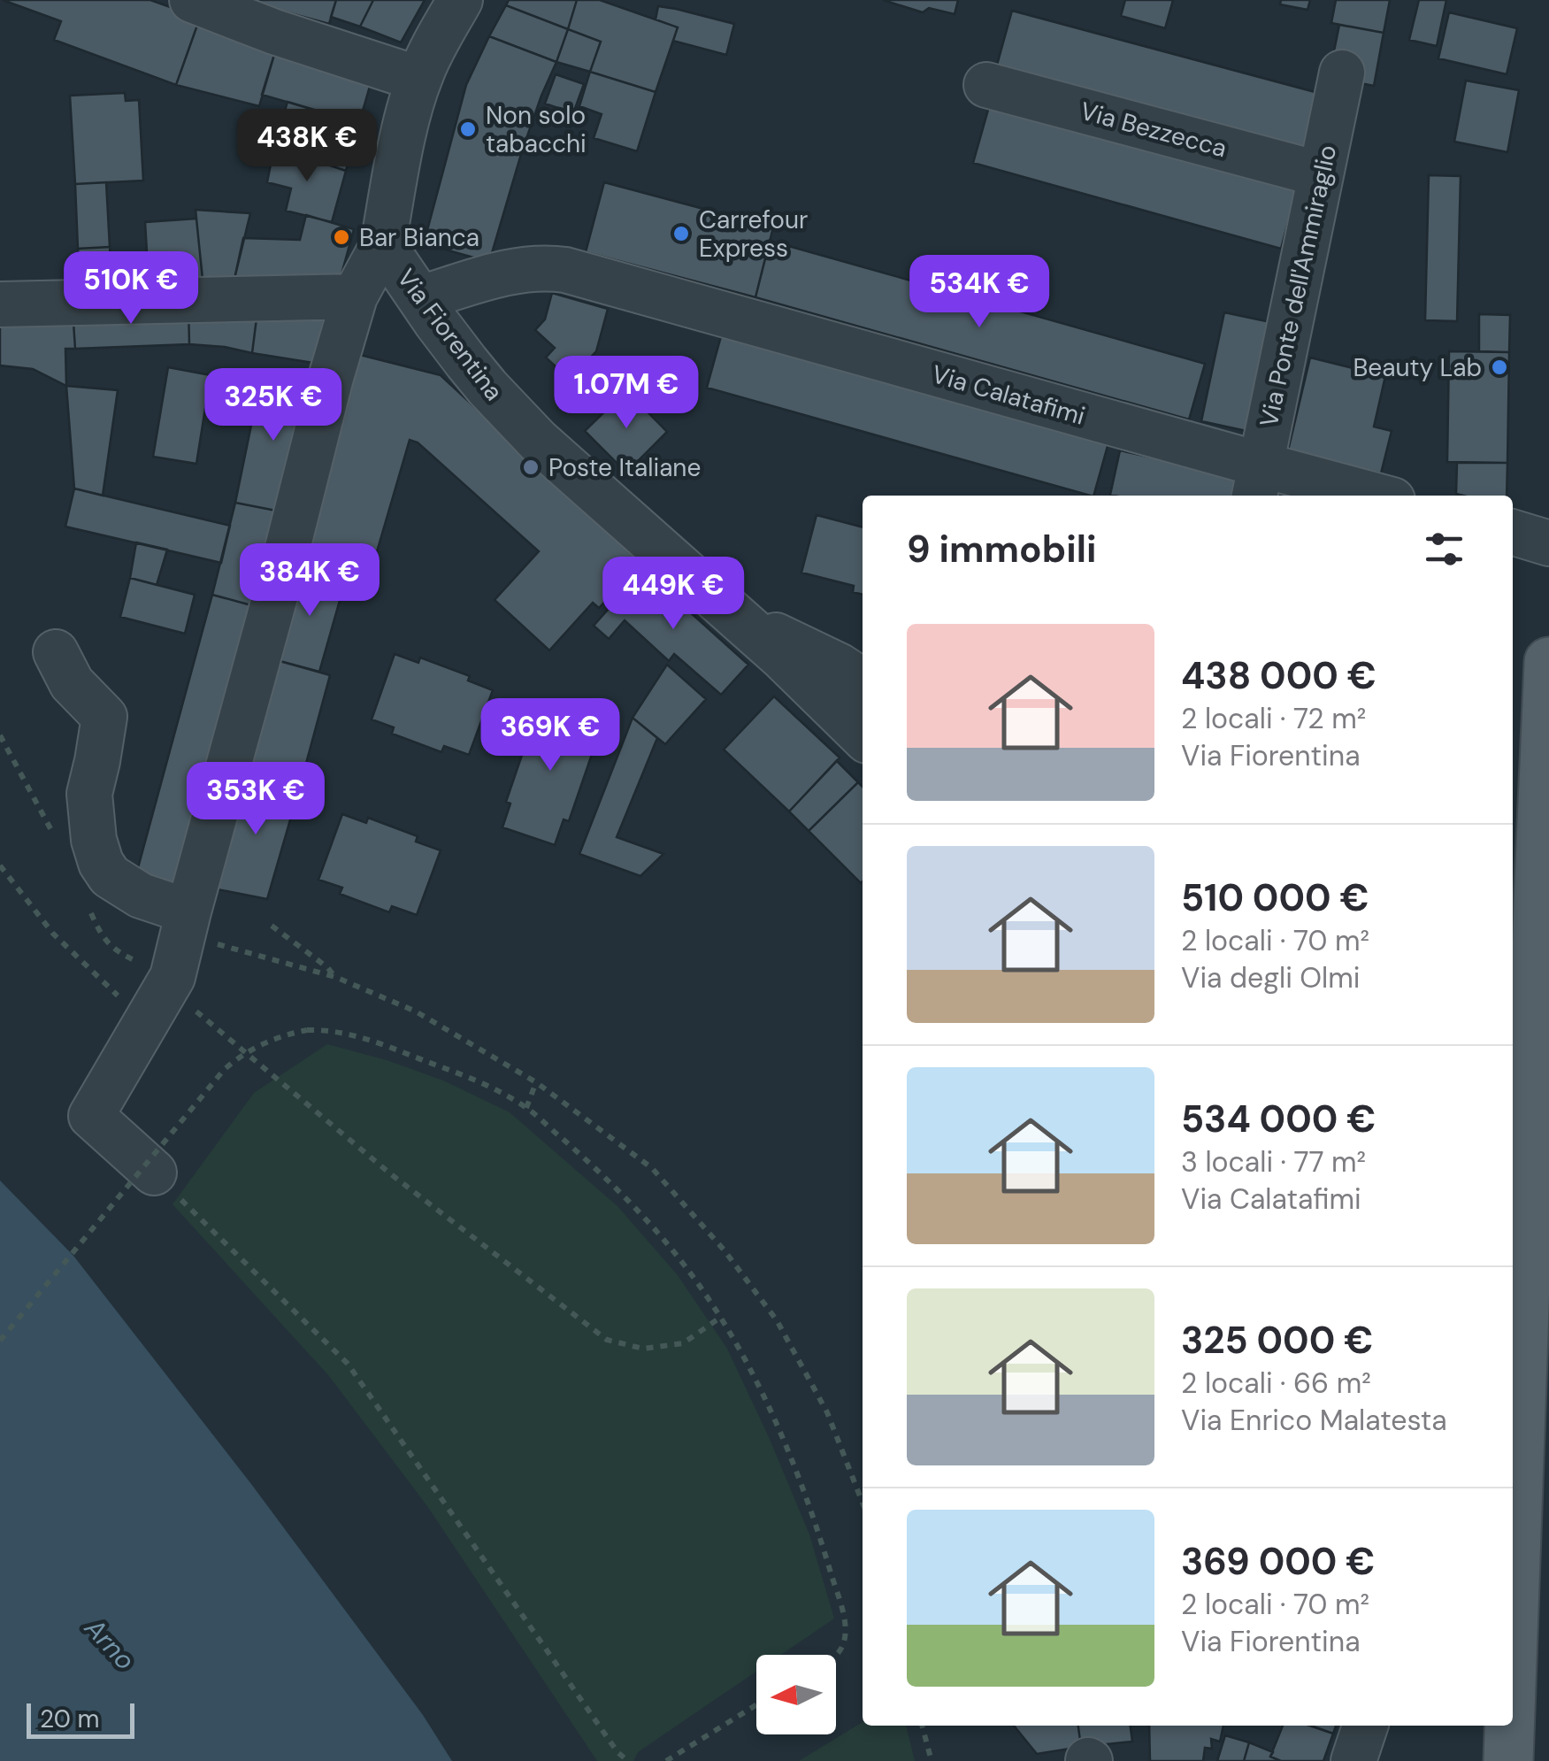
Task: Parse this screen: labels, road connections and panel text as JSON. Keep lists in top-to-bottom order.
{
  "streets": {
    "street": [
      "Via Bezzecca",
      "Via Ponte dell'Ammiraglio",
      "Via Fiorentina",
      "Via Calatafimi"
    ]
  },
  "crossings": [
    ["Via Bezzecca", "Via Ponte dell'Ammiraglio"],
    ["Via Ponte dell'Ammiraglio", "Via Calatafimi"],
    ["Via Fiorentina", "Via Calatafimi"]
  ],
  "water": ["Arno"],
  "places": [
    "Non solo tabacchi",
    "Carrefour Express",
    "Bar Bianca",
    "Beauty Lab",
    "Poste Italiane"
  ],
  "scale_bar": "20 m",
  "north": "left",
  "page": {
    "price": [
      "438K €",
      "510K €",
      "534K €",
      "1.07M €",
      "325K €",
      "384K €",
      "449K €",
      "369K €",
      "353K €"
    ],
    "heading": "9 immobili",
    "list": [
      {
        "name": "438 000 €",
        "note": "2 locali · 72 m² · Via Fiorentina"
      },
      {
        "name": "510 000 €",
        "note": "2 locali · 70 m² · Via degli Olmi"
      },
      {
        "name": "534 000 €",
        "note": "3 locali · 77 m² · Via Calatafimi"
      },
      {
        "name": "325 000 €",
        "note": "2 locali · 66 m² · Via Enrico Malatesta"
      },
      {
        "name": "369 000 €",
        "note": "2 locali · 70 m² · Via Fiorentina"
      }
    ],
    "scale": "20 m"
  }
}
